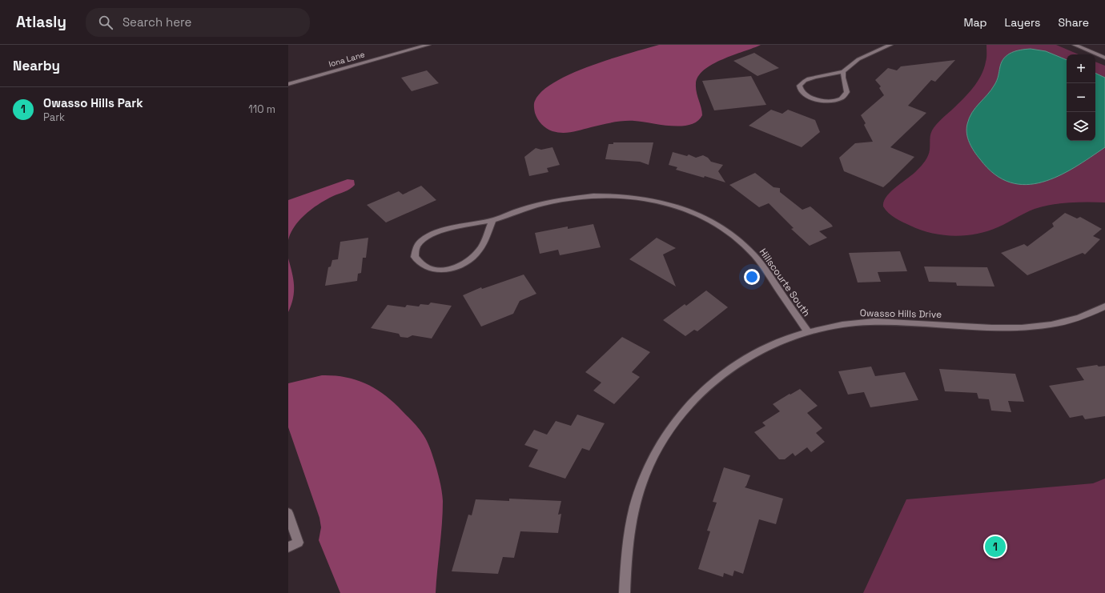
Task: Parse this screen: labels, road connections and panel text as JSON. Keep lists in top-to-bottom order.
{
  "streets": {
    "street": ["Iona Lane", "Hillscourte South", "Owasso Hills Drive"]
  },
  "crossings": [
    ["Hillscourte South", "Owasso Hills Drive"]
  ],
  "page": {
    "header": "Atlasly",
    "search": "Search here",
    "nav": ["Map", "Layers", "Share"],
    "heading": "Nearby",
    "map_buttons": ["+", "−"],
    "list": [
      {
        "mark": "1",
        "name": "Owasso Hills Park",
        "note": "Park",
        "value": "110 m"
      }
    ],
    "pins": "1"
  }
}
